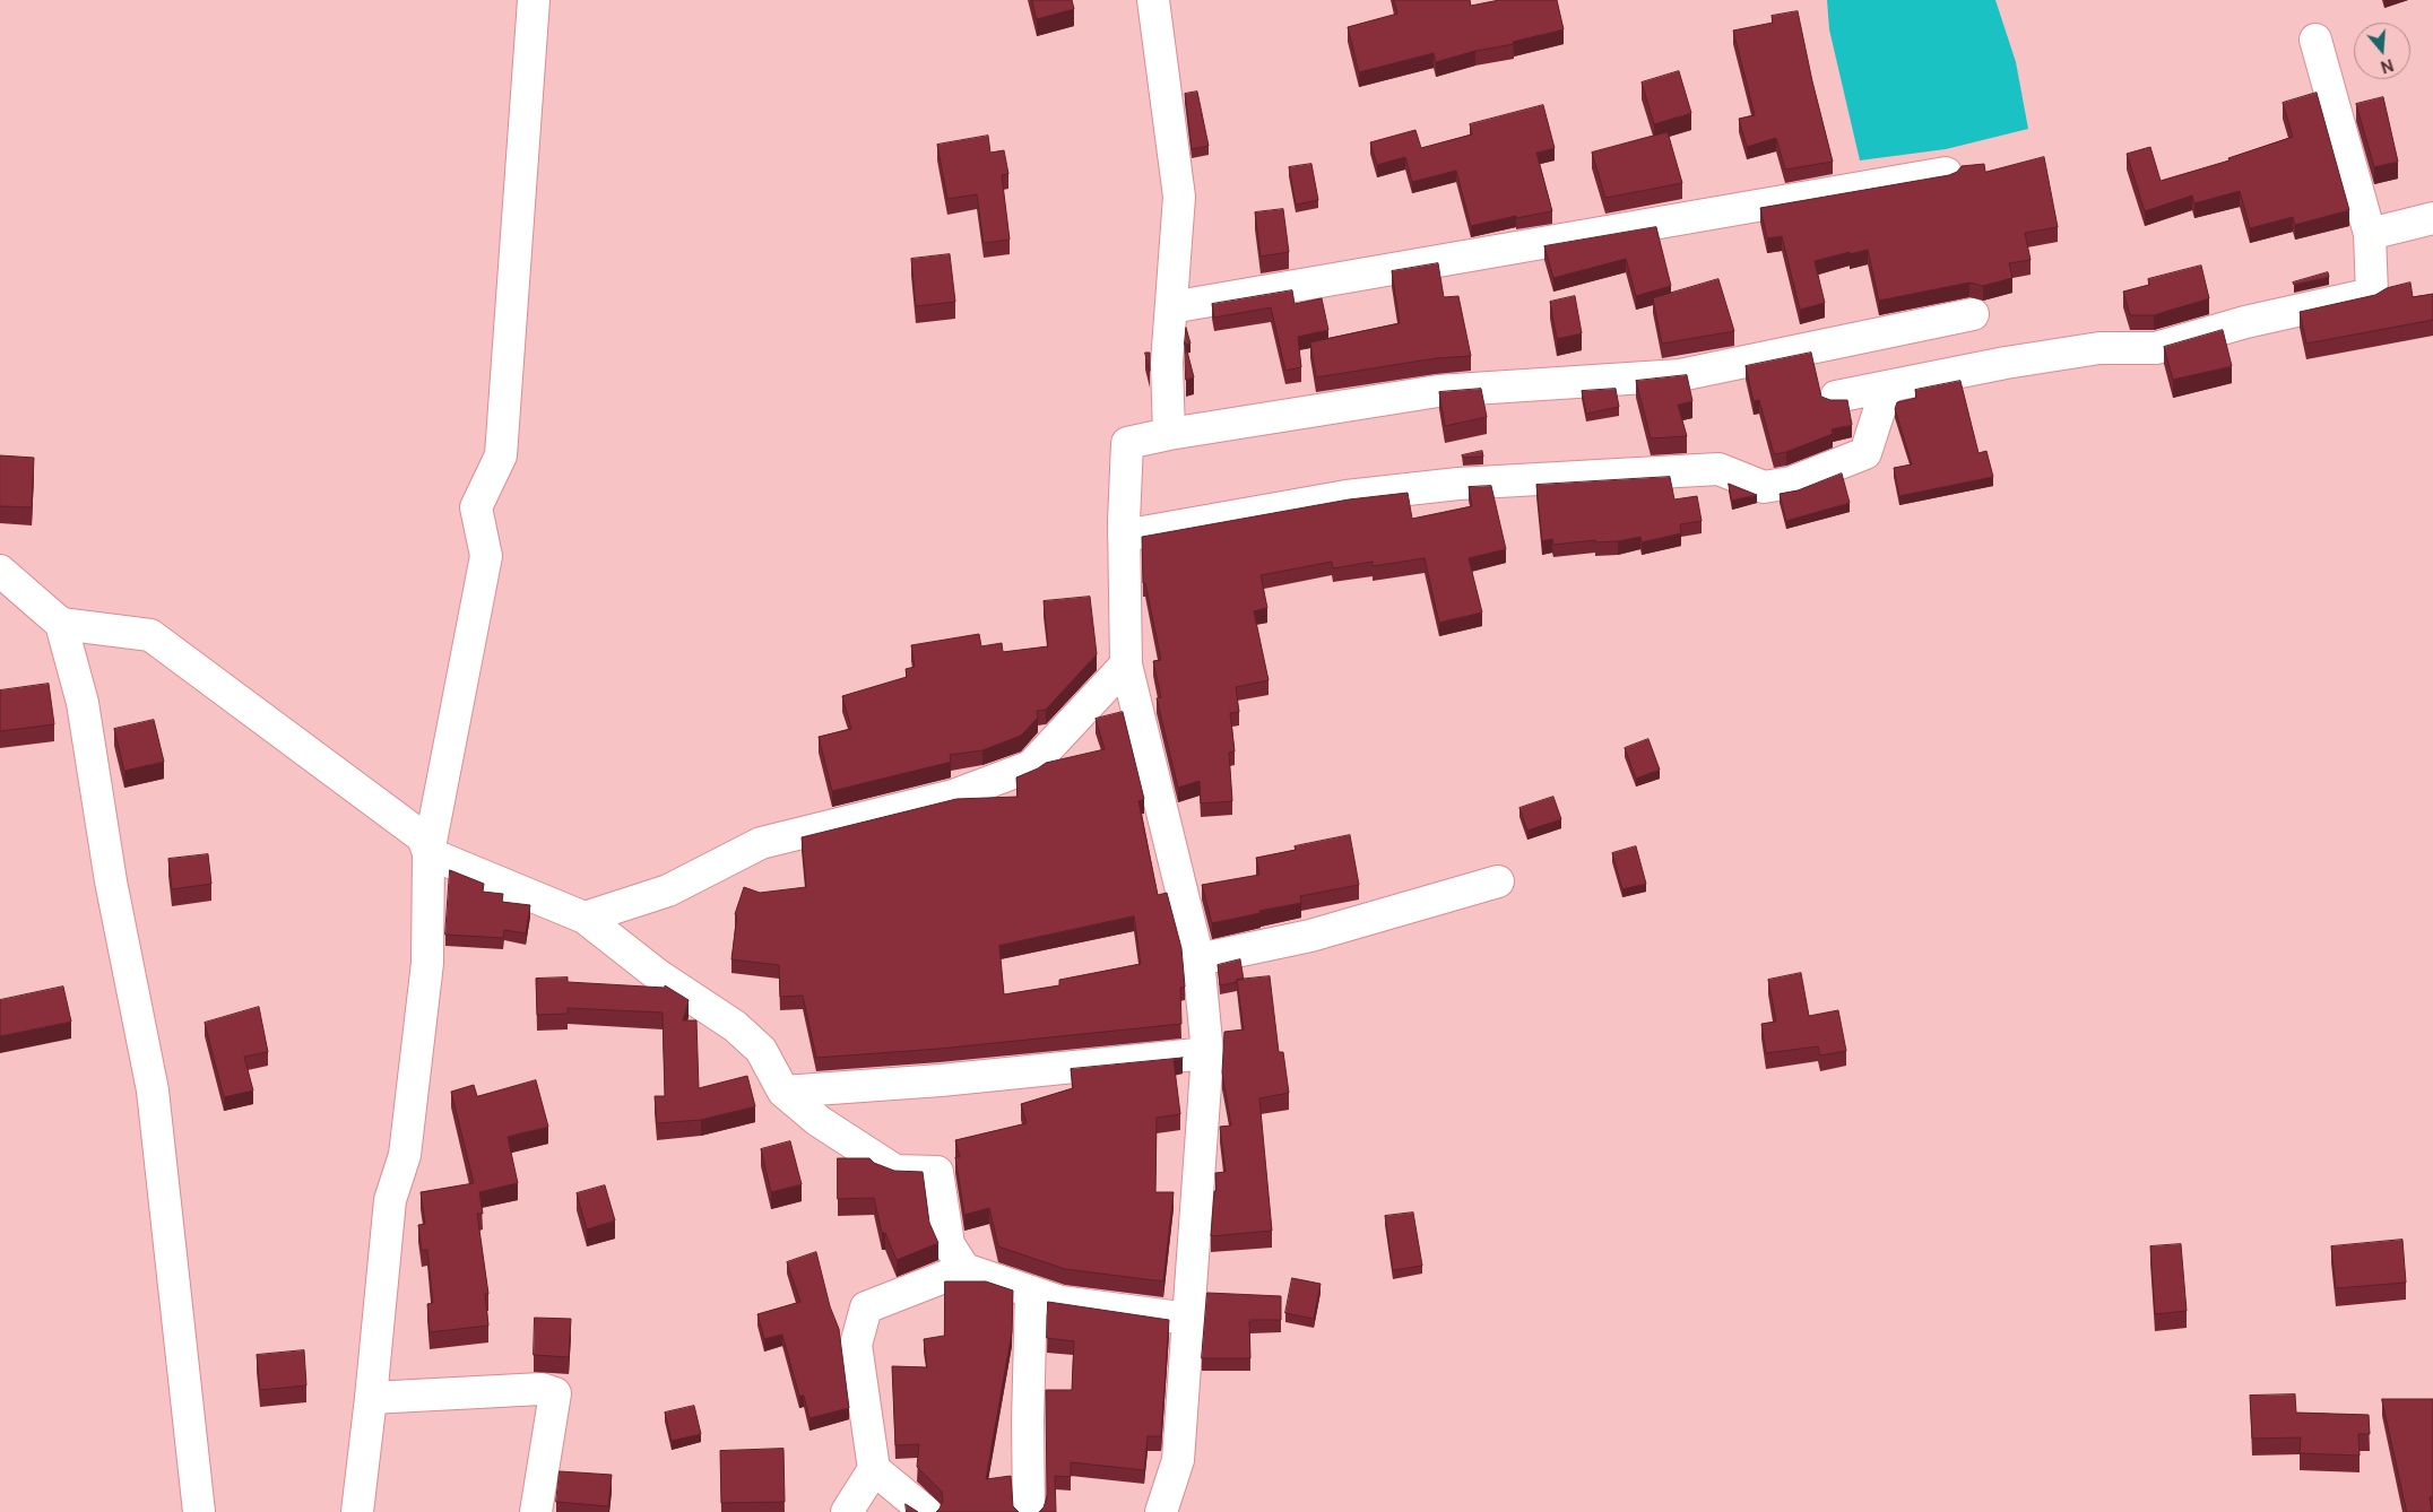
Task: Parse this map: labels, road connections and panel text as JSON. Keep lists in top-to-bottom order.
{
  "north": "bottom"
}
